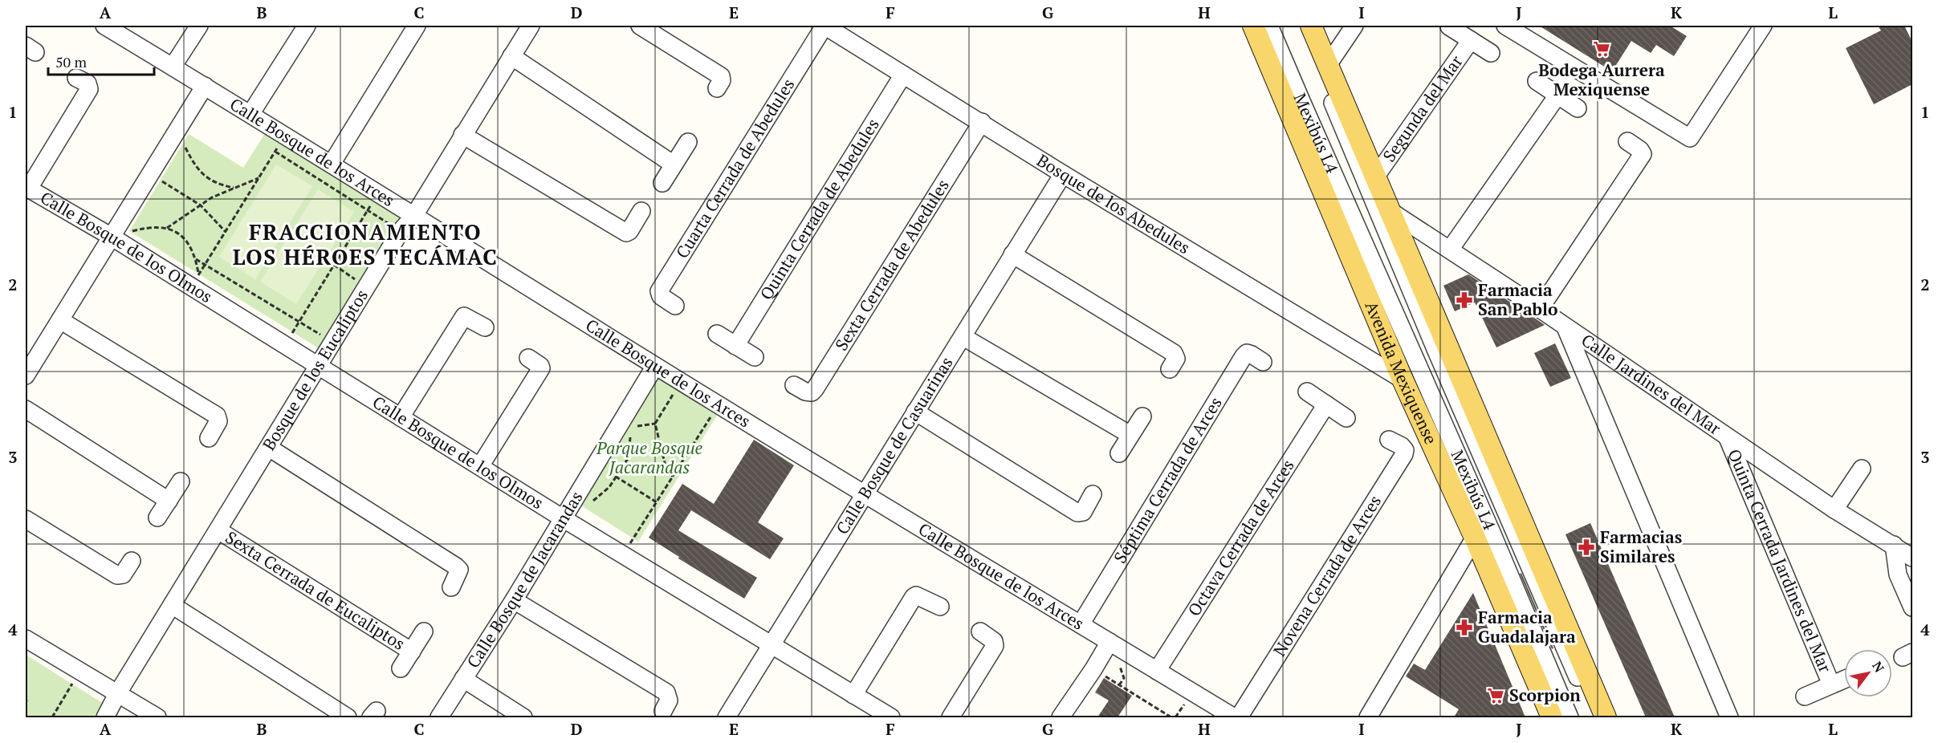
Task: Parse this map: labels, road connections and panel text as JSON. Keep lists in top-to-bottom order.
{
  "streets": {
    "main road": ["Avenida Mexiquense"],
    "street": [
      "Segunda del Mar",
      "Mexibús L4",
      "Calle Bosque de los Arces",
      "Cuarta Cerrada de Abedules",
      "Bosque de los Abedules",
      "Quinta Cerrada de Abedules",
      "Calle Bosque de los Olmos",
      "Sexta Cerrada de Abedules",
      "Bosque de los Eucaliptos",
      "Calle Jardines del Mar",
      "Calle Bosque de Casuarinas",
      "Séptima Cerrada de Arces",
      "Octava Cerrada de Arces",
      "Quinta Cerrada Jardines del Mar",
      "Novena Cerrada de Arces",
      "Calle Bosque de Jacarandas",
      "Sexta Cerrada de Eucaliptos"
    ]
  },
  "crossings": [
    ["Calle Bosque de los Arces", "Bosque de los Eucaliptos"],
    ["Calle Bosque de los Arces", "Calle Bosque de Casuarinas"],
    ["Calle Bosque de los Arces", "Séptima Cerrada de Arces"],
    ["Calle Bosque de los Arces", "Octava Cerrada de Arces"],
    ["Calle Bosque de los Arces", "Calle Bosque de Jacarandas"],
    ["Cuarta Cerrada de Abedules", "Bosque de los Abedules"],
    ["Bosque de los Abedules", "Quinta Cerrada de Abedules"],
    ["Bosque de los Abedules", "Sexta Cerrada de Abedules"],
    ["Bosque de los Abedules", "Avenida Mexiquense"],
    ["Bosque de los Abedules", "Calle Bosque de Casuarinas"],
    ["Calle Bosque de los Olmos", "Bosque de los Eucaliptos"],
    ["Calle Bosque de los Olmos", "Calle Bosque de Casuarinas"],
    ["Calle Bosque de los Olmos", "Calle Bosque de Jacarandas"],
    ["Bosque de los Eucaliptos", "Sexta Cerrada de Eucaliptos"],
    ["Calle Jardines del Mar", "Quinta Cerrada Jardines del Mar"]
  ],
  "districts": ["FRACCIONAMIENTO LOS HÉROES TECÁMAC"],
  "parks": ["Parque Bosque Jacarandas"],
  "places": {
    "supermarket": ["Bodega Aurrera Mexiquense", "Scorpion"],
    "pharmacy": ["Farmacia San Pablo", "Farmacias Similares", "Farmacia Guadalajara"]
  },
  "scale_bar": "50 m",
  "north": "top right",
  "grid": {
    "columns": [
      "A",
      "B",
      "C",
      "D",
      "E",
      "F",
      "G",
      "H",
      "I",
      "J",
      "K",
      "L"
    ],
    "rows": [
      "1",
      "2",
      "3",
      "4"
    ]
  }
}
